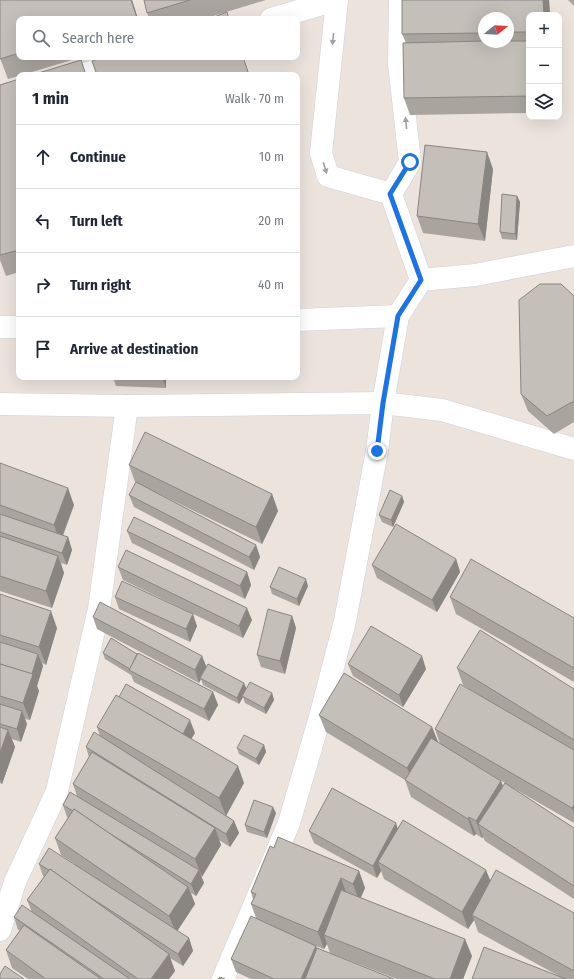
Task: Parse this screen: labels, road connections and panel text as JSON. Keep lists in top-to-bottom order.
{
  "north": "right",
  "page": {
    "map_buttons": ["+", "−"],
    "search": "Search here",
    "heading": ["1 min", "Walk · 70 m"],
    "list": [
      ["Continue", "10 m"],
      ["Turn left", "20 m"],
      ["Turn right", "40 m"],
      "Arrive at destination"
    ]
  }
}
